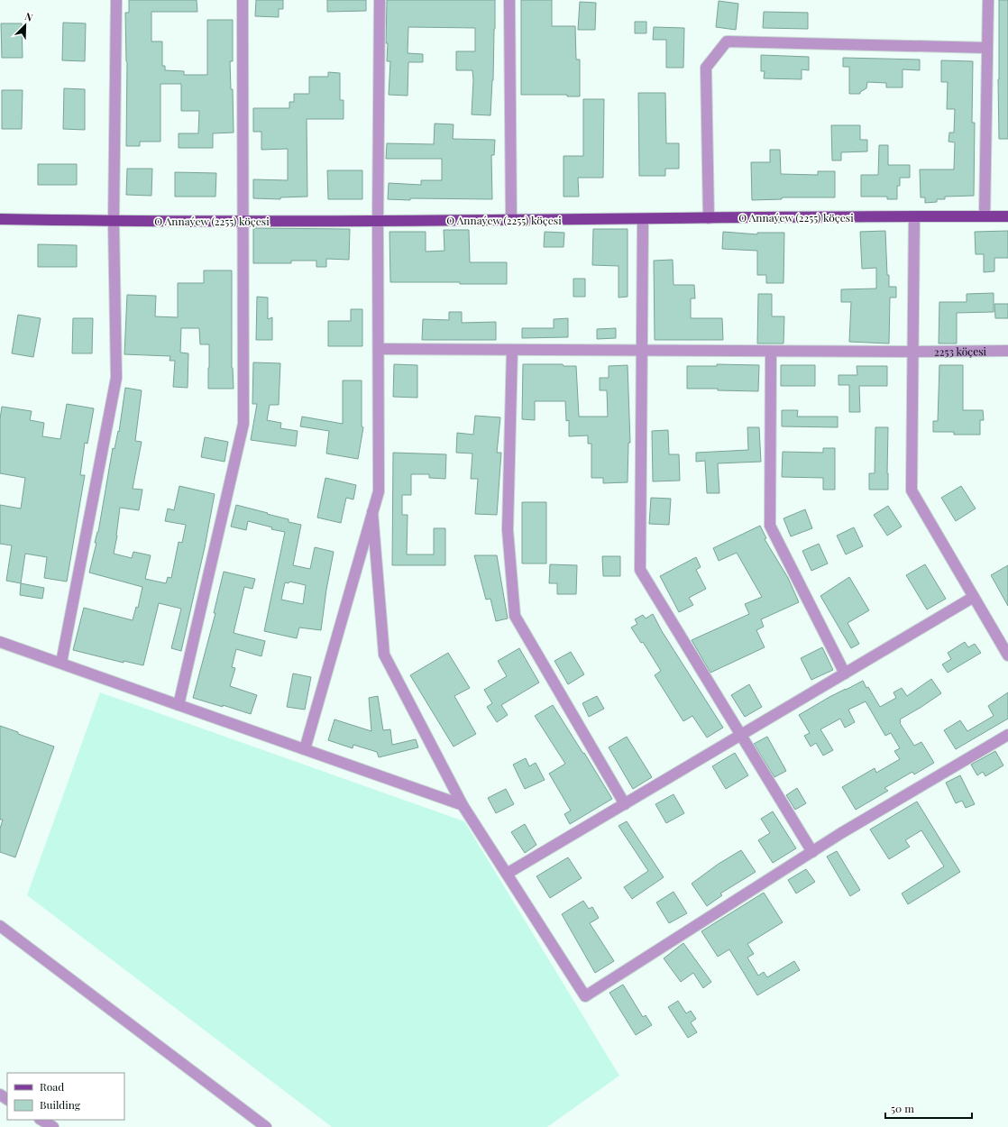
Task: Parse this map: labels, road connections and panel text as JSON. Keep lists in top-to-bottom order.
{
  "streets": {
    "main road": ["O Annaýew (2255) köçesi"],
    "street": ["2253 köçesi"]
  },
  "legend": ["Road", "Building"],
  "scale_bar": "50 m",
  "north": "top right"
}
